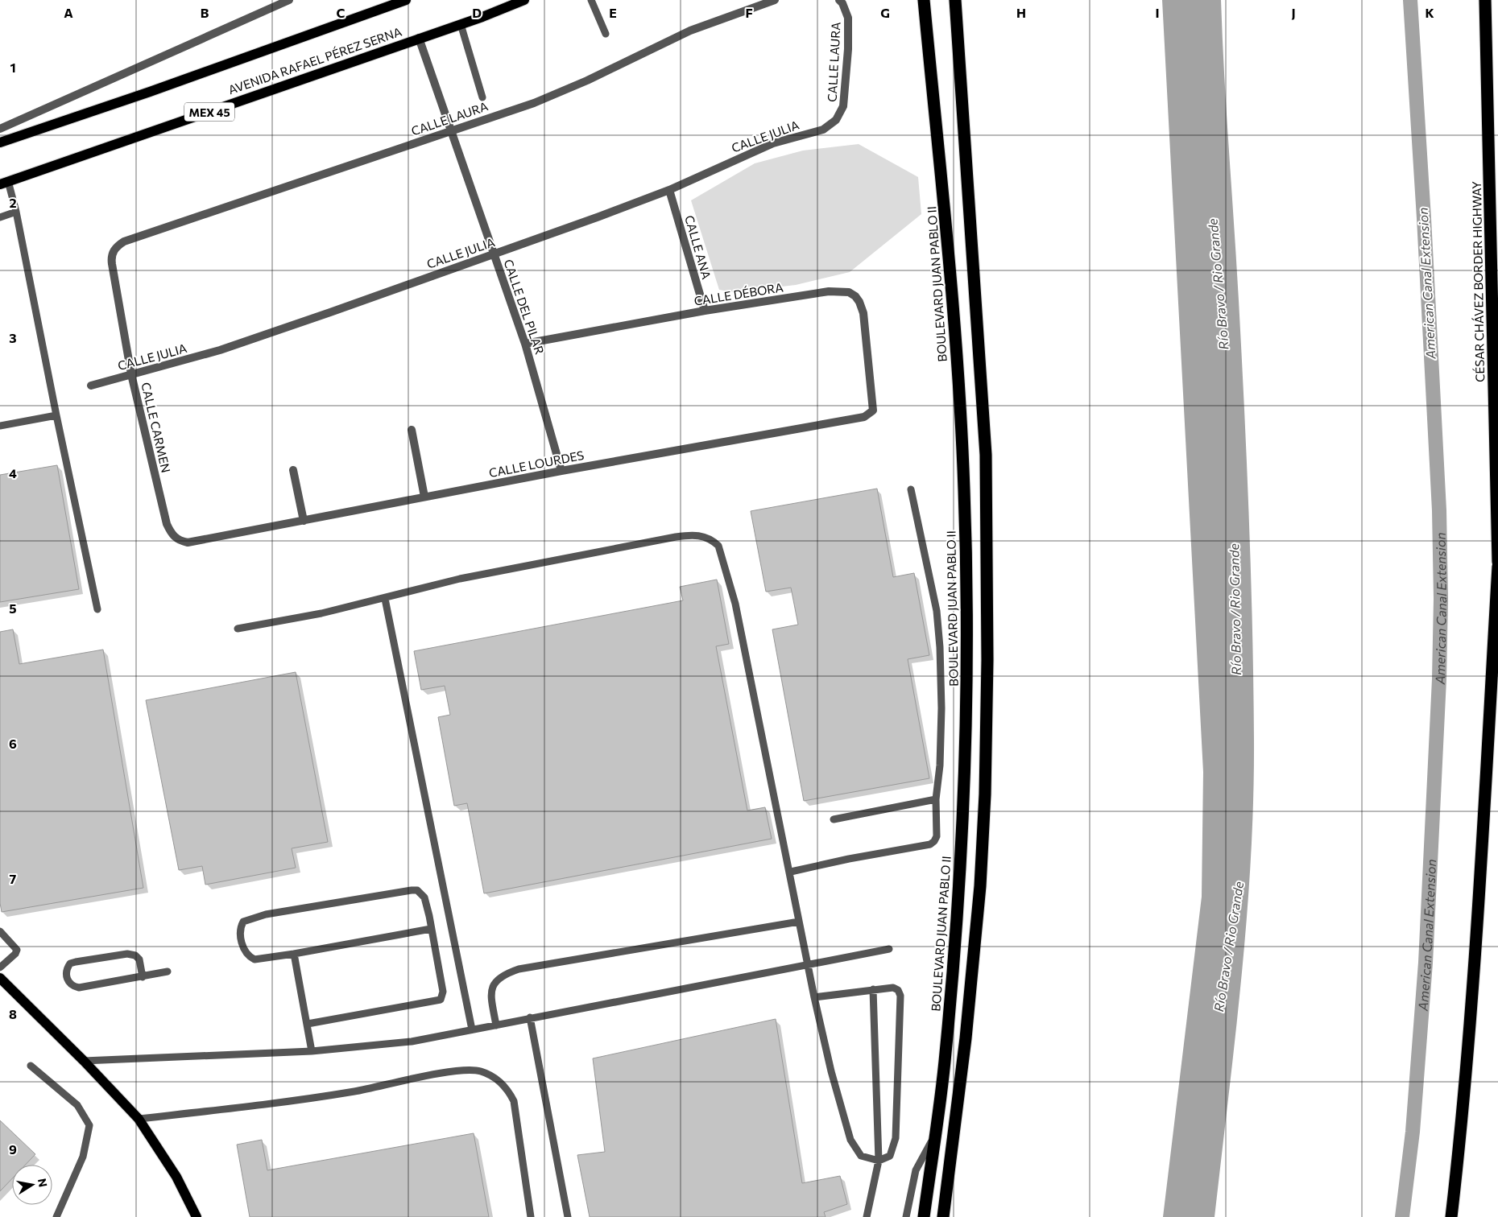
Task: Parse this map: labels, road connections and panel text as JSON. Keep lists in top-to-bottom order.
{
  "streets": {
    "highway": ["CÉSAR CHÁVEZ BORDER HIGHWAY", "BOULEVARD JUAN PABLO II"],
    "main road": ["AVENIDA RAFAEL PÉREZ SERNA", "MEX 45"],
    "street": [
      "CALLE LAURA",
      "CALLE JULIA",
      "CALLE ANA",
      "CALLE DÉBORA",
      "CALLE DEL PILAR",
      "CALLE CARMEN",
      "CALLE LOURDES"
    ]
  },
  "crossings": [
    ["AVENIDA RAFAEL PÉREZ SERNA", "CALLE DEL PILAR"],
    ["CALLE LAURA", "CALLE JULIA"],
    ["CALLE LAURA", "CALLE DEL PILAR"],
    ["CALLE LAURA", "CALLE CARMEN"],
    ["CALLE JULIA", "CALLE ANA"],
    ["CALLE JULIA", "CALLE DEL PILAR"],
    ["CALLE JULIA", "CALLE CARMEN"],
    ["CALLE ANA", "CALLE DÉBORA"],
    ["CALLE DÉBORA", "CALLE DEL PILAR"],
    ["CALLE DÉBORA", "CALLE LOURDES"],
    ["CALLE DEL PILAR", "CALLE LOURDES"],
    ["CALLE CARMEN", "CALLE LOURDES"]
  ],
  "water": ["American Canal Extension", "Río Bravo / Rio Grande"],
  "north": "right",
  "grid": {
    "columns": [
      "A",
      "B",
      "C",
      "D",
      "E",
      "F",
      "G",
      "H",
      "I",
      "J",
      "K"
    ],
    "rows": [
      "1",
      "2",
      "3",
      "4",
      "5",
      "6",
      "7",
      "8",
      "9"
    ]
  }
}
